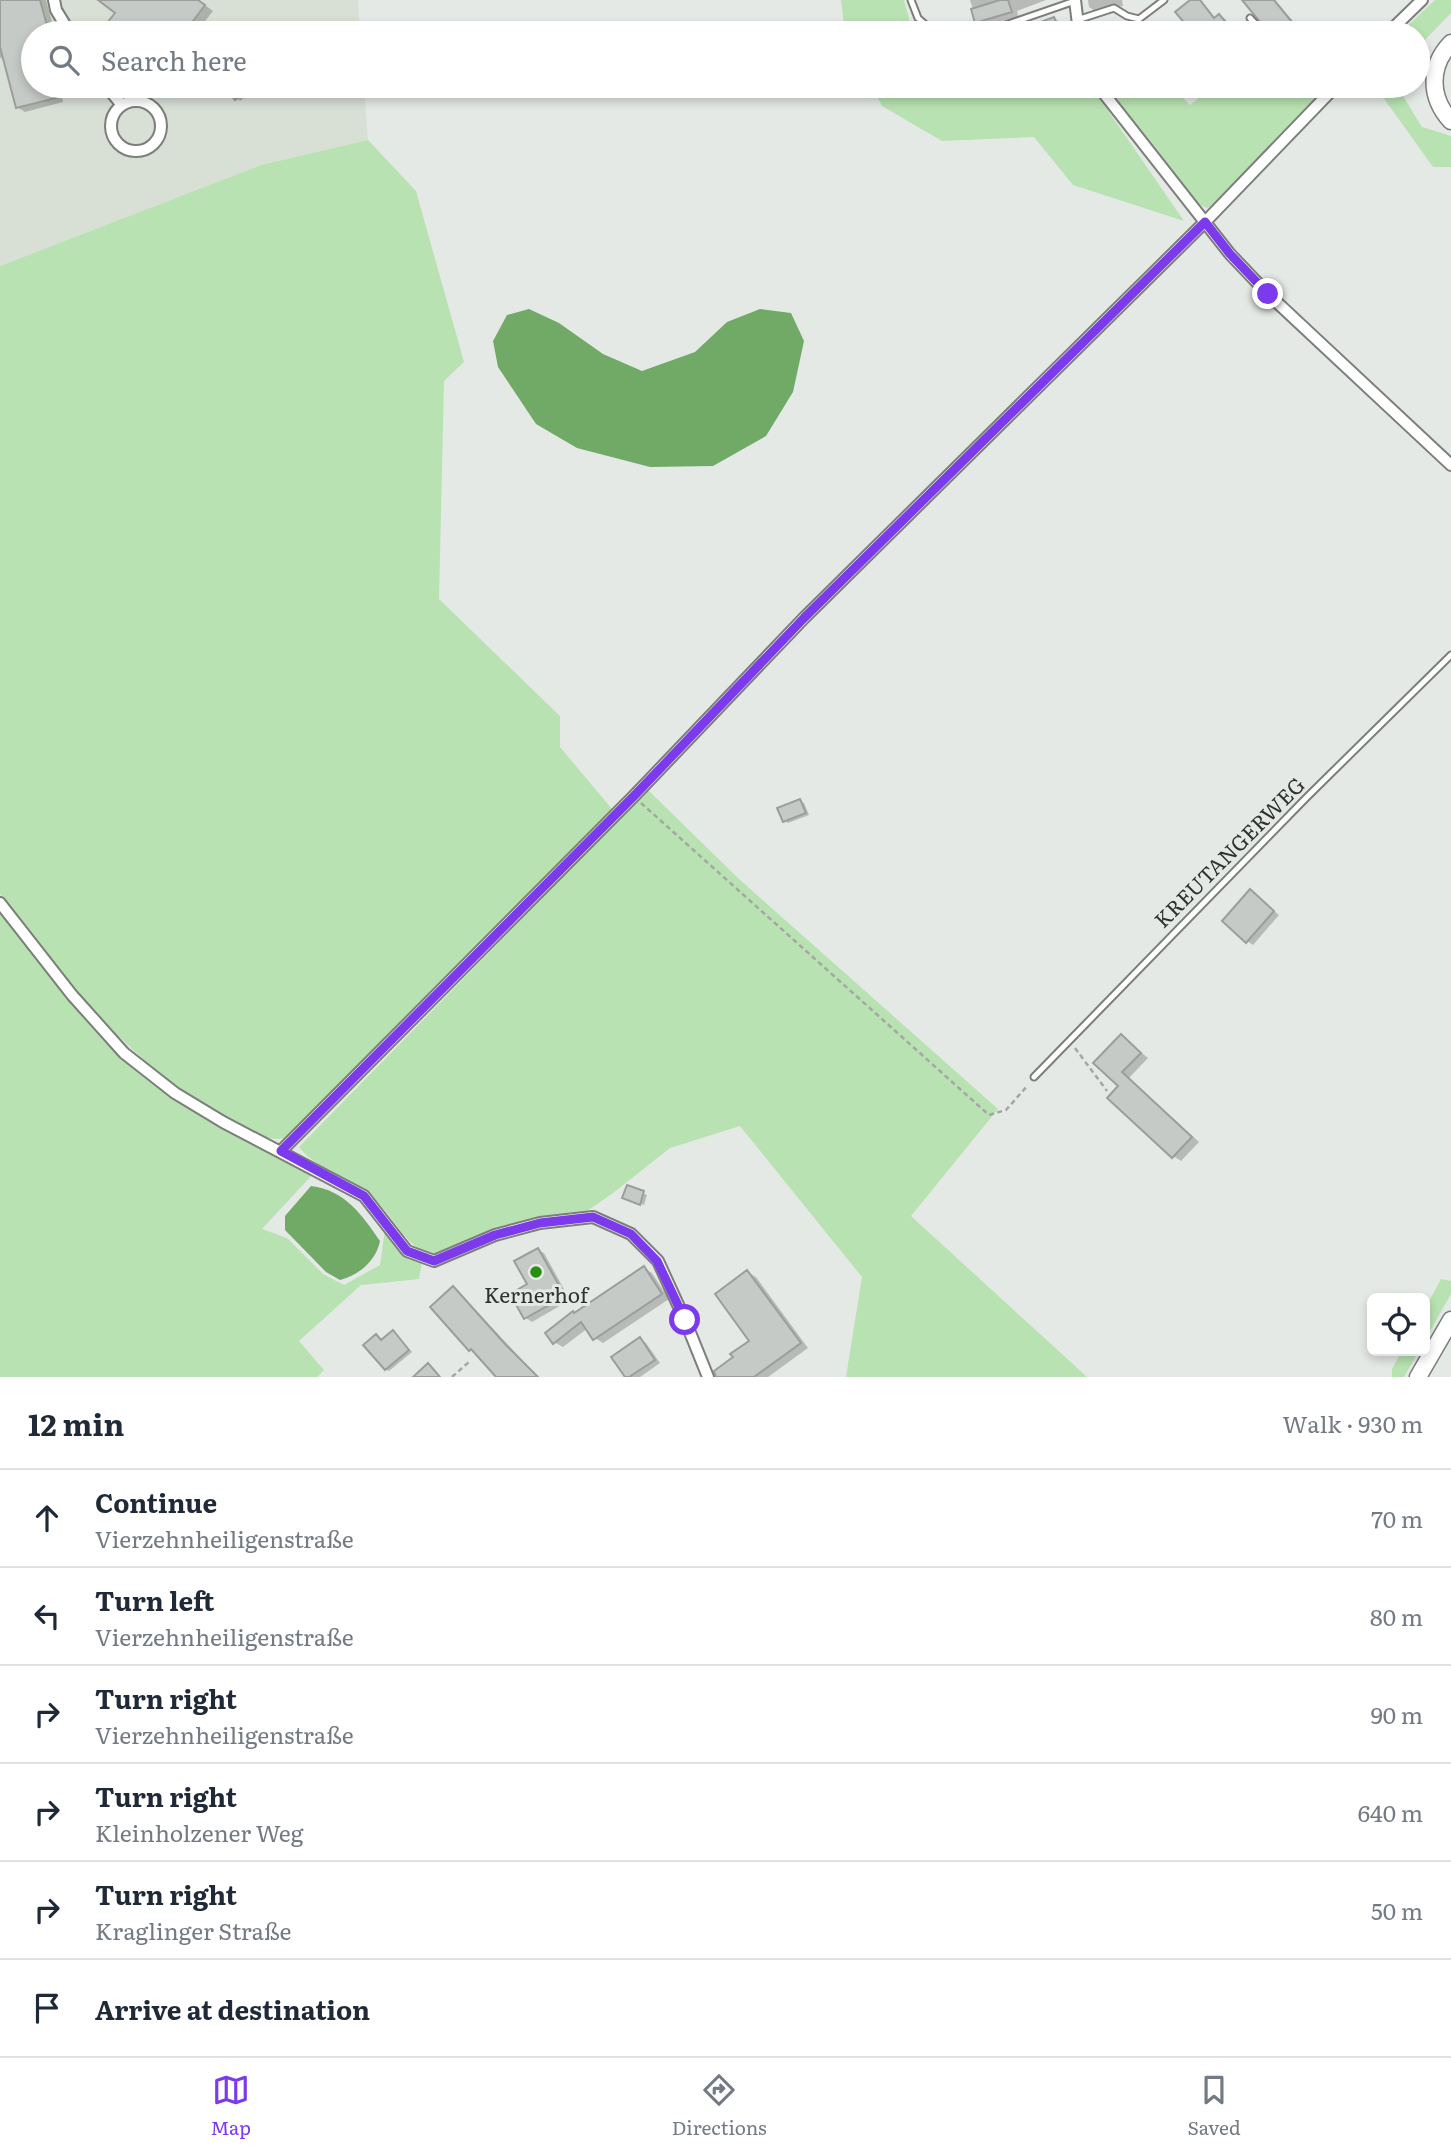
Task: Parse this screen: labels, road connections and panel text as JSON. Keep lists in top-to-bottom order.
{
  "streets": {
    "lane": ["KREUTANGERWEG"]
  },
  "places": ["Kernerhof"],
  "page": {
    "search": "Search here",
    "heading": ["12 min", "Walk · 930 m"],
    "list": [
      ["Continue", "Vierzehnheiligenstraße", "70 m"],
      ["Turn left", "Vierzehnheiligenstraße", "80 m"],
      ["Turn right", "Vierzehnheiligenstraße", "90 m"],
      ["Turn right", "Kleinholzener Weg", "640 m"],
      ["Turn right", "Kraglinger Straße", "50 m"],
      "Arrive at destination"
    ],
    "nav": ["Map", "Directions", "Saved"]
  }
}
